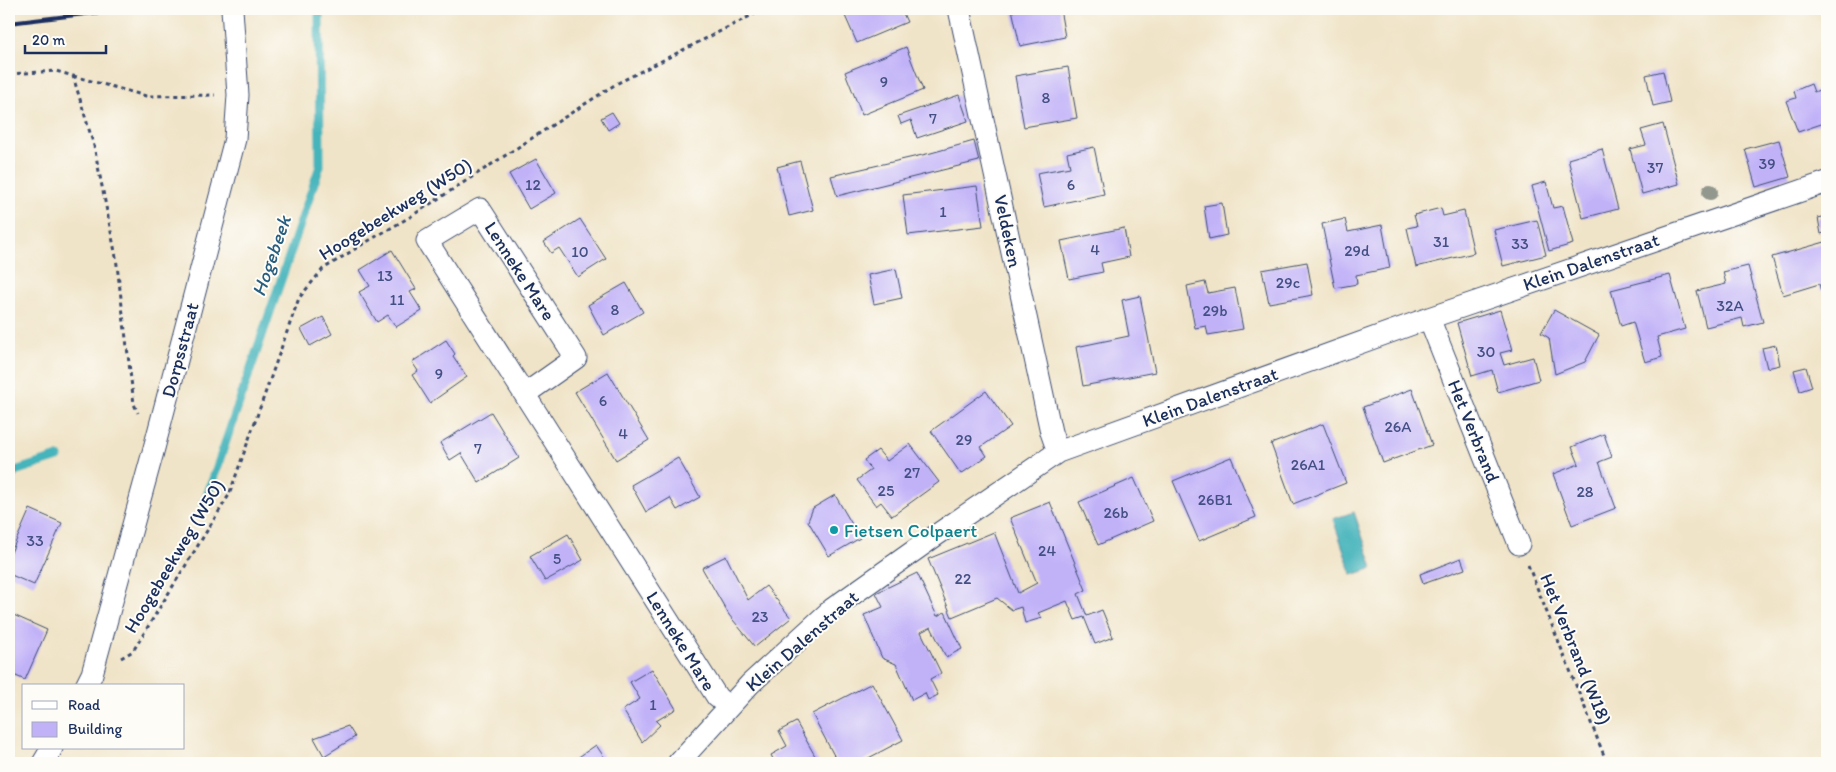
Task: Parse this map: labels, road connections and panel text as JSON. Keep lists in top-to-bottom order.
{
  "streets": {
    "street": [
      "Veldeken",
      "Klein Dalenstraat",
      "Lenneke Mare",
      "Dorpsstraat",
      "Het Verbrand"
    ],
    "path": ["Hoogebeekweg (W50)", "Het Verbrand (W18)"]
  },
  "crossings": [
    ["Hoogebeekweg (W50)", "Dorpsstraat"],
    ["Veldeken", "Klein Dalenstraat"],
    ["Klein Dalenstraat", "Lenneke Mare"],
    ["Klein Dalenstraat", "Het Verbrand"],
    ["Het Verbrand", "Het Verbrand (W18)"]
  ],
  "water": ["Hogebeek"],
  "places": ["Fietsen Colpaert"],
  "house_numbers": [
    "9",
    "8",
    "7",
    "39",
    "37",
    "12",
    "6",
    "1",
    "31",
    "33",
    "4",
    "29d",
    "10",
    "13",
    "29c",
    "11",
    "32A",
    "8",
    "29b",
    "30",
    "9",
    "6",
    "26A",
    "4",
    "29",
    "7",
    "26A1",
    "27",
    "25",
    "28",
    "26B1",
    "26b",
    "33",
    "24",
    "5",
    "22",
    "23",
    "1"
  ],
  "legend": ["Road", "Building"],
  "scale_bar": "20 m"
}
